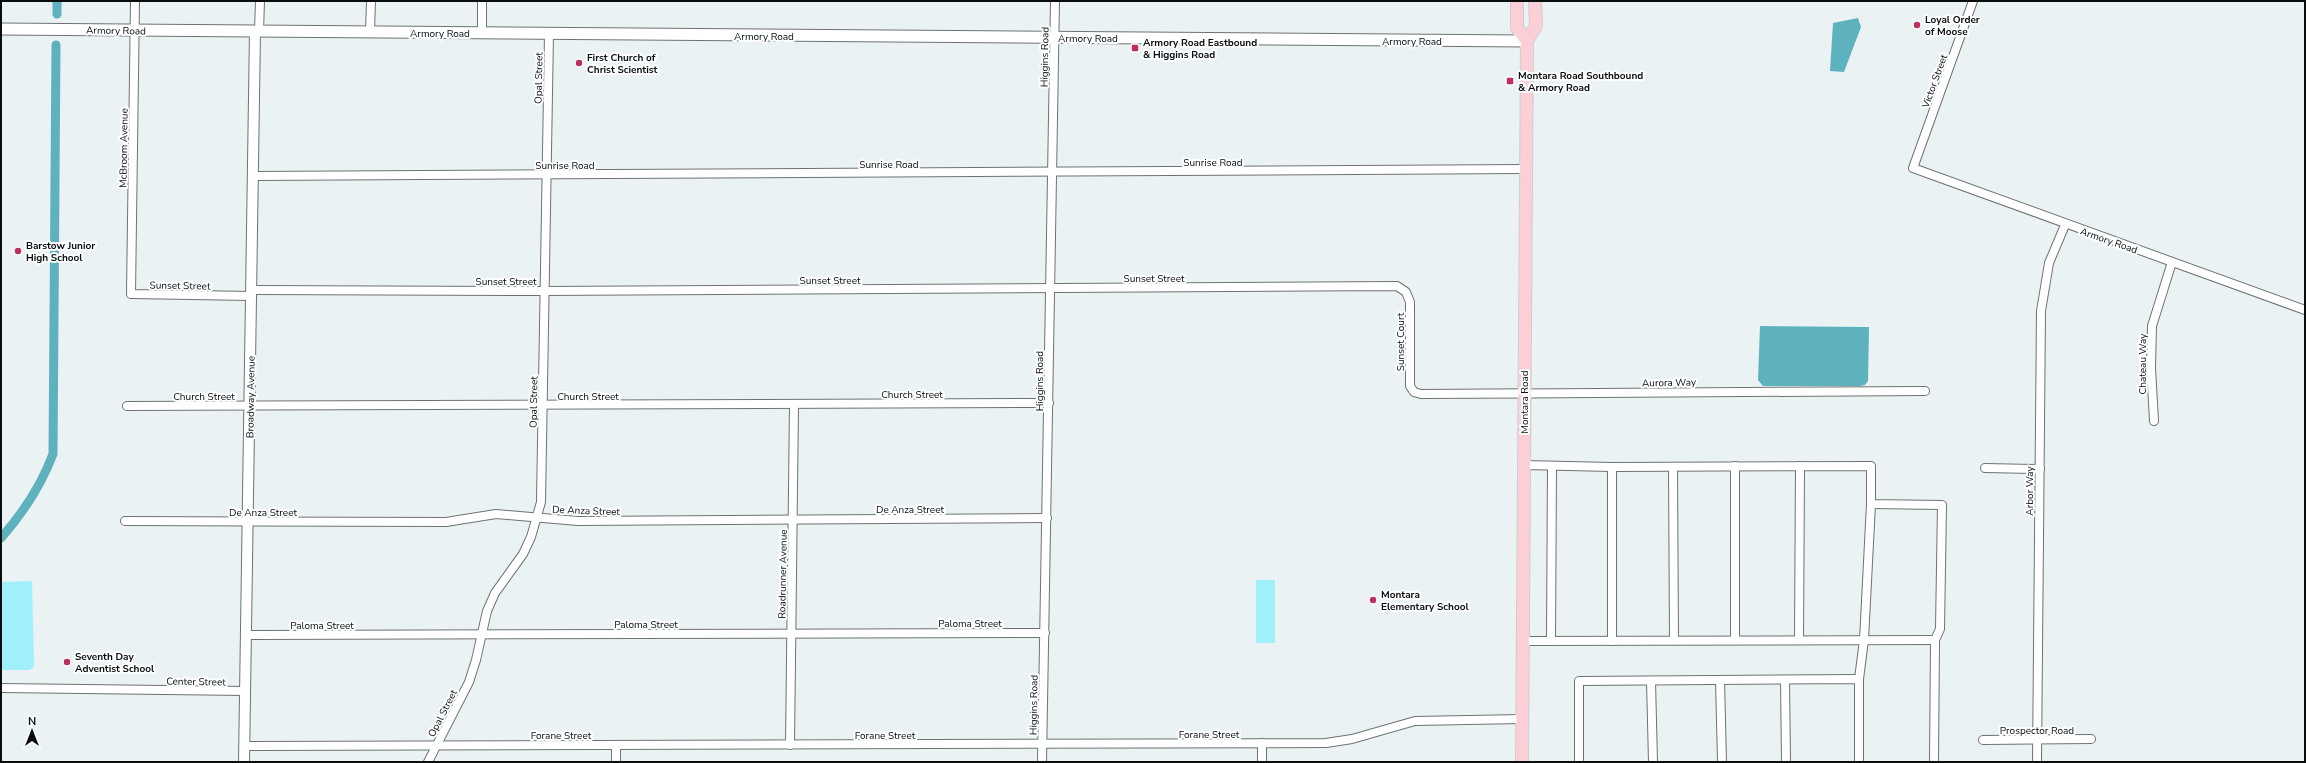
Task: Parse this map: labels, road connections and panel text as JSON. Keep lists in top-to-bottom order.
{
  "streets": {
    "main road": ["Armory Road", "Montara Road"],
    "street": [
      "Higgins Road",
      "Opal Street",
      "Victor Street",
      "McBroom Avenue",
      "Sunrise Road",
      "Sunset Street",
      "Sunset Court",
      "Chateau Way",
      "Aurora Way",
      "Church Street",
      "Broadway Avenue",
      "Arbor Way",
      "De Anza Street",
      "Roadrunner Avenue",
      "Paloma Street",
      "Center Street",
      "Prospector Road",
      "Forane Street"
    ]
  },
  "crossings": [
    ["Armory Road", "Higgins Road"],
    ["Armory Road", "Opal Street"],
    ["Armory Road", "Victor Street"],
    ["Armory Road", "McBroom Avenue"],
    ["Armory Road", "Chateau Way"],
    ["Armory Road", "Broadway Avenue"],
    ["Armory Road", "Montara Road"],
    ["Armory Road", "Arbor Way"],
    ["Higgins Road", "Sunrise Road"],
    ["Higgins Road", "Sunset Street"],
    ["Higgins Road", "Church Street"],
    ["Higgins Road", "De Anza Street"],
    ["Higgins Road", "Paloma Street"],
    ["Higgins Road", "Forane Street"],
    ["Opal Street", "Sunrise Road"],
    ["Opal Street", "Sunset Street"],
    ["Opal Street", "Church Street"],
    ["Opal Street", "De Anza Street"],
    ["Opal Street", "Paloma Street"],
    ["Opal Street", "Forane Street"],
    ["McBroom Avenue", "Sunset Street"],
    ["Sunrise Road", "Broadway Avenue"],
    ["Sunrise Road", "Montara Road"],
    ["Sunset Street", "Sunset Court"],
    ["Sunset Street", "Broadway Avenue"],
    ["Sunset Court", "Aurora Way"],
    ["Aurora Way", "Montara Road"],
    ["Church Street", "Broadway Avenue"],
    ["Church Street", "Roadrunner Avenue"],
    ["Broadway Avenue", "De Anza Street"],
    ["Broadway Avenue", "Paloma Street"],
    ["Broadway Avenue", "Center Street"],
    ["Broadway Avenue", "Forane Street"],
    ["Montara Road", "Forane Street"],
    ["Arbor Way", "Prospector Road"],
    ["De Anza Street", "Roadrunner Avenue"],
    ["Roadrunner Avenue", "Paloma Street"],
    ["Roadrunner Avenue", "Forane Street"]
  ],
  "places": {
    "other": [
      "Loyal Order of Moose",
      "First Church of Christ Scientist",
      "Barstow Junior High School",
      "Montara Elementary School",
      "Seventh Day Adventist School"
    ],
    "transit": ["Armory Road Eastbound & Higgins Road", "Montara Road Southbound & Armory Road"]
  },
  "north": "top"
}
